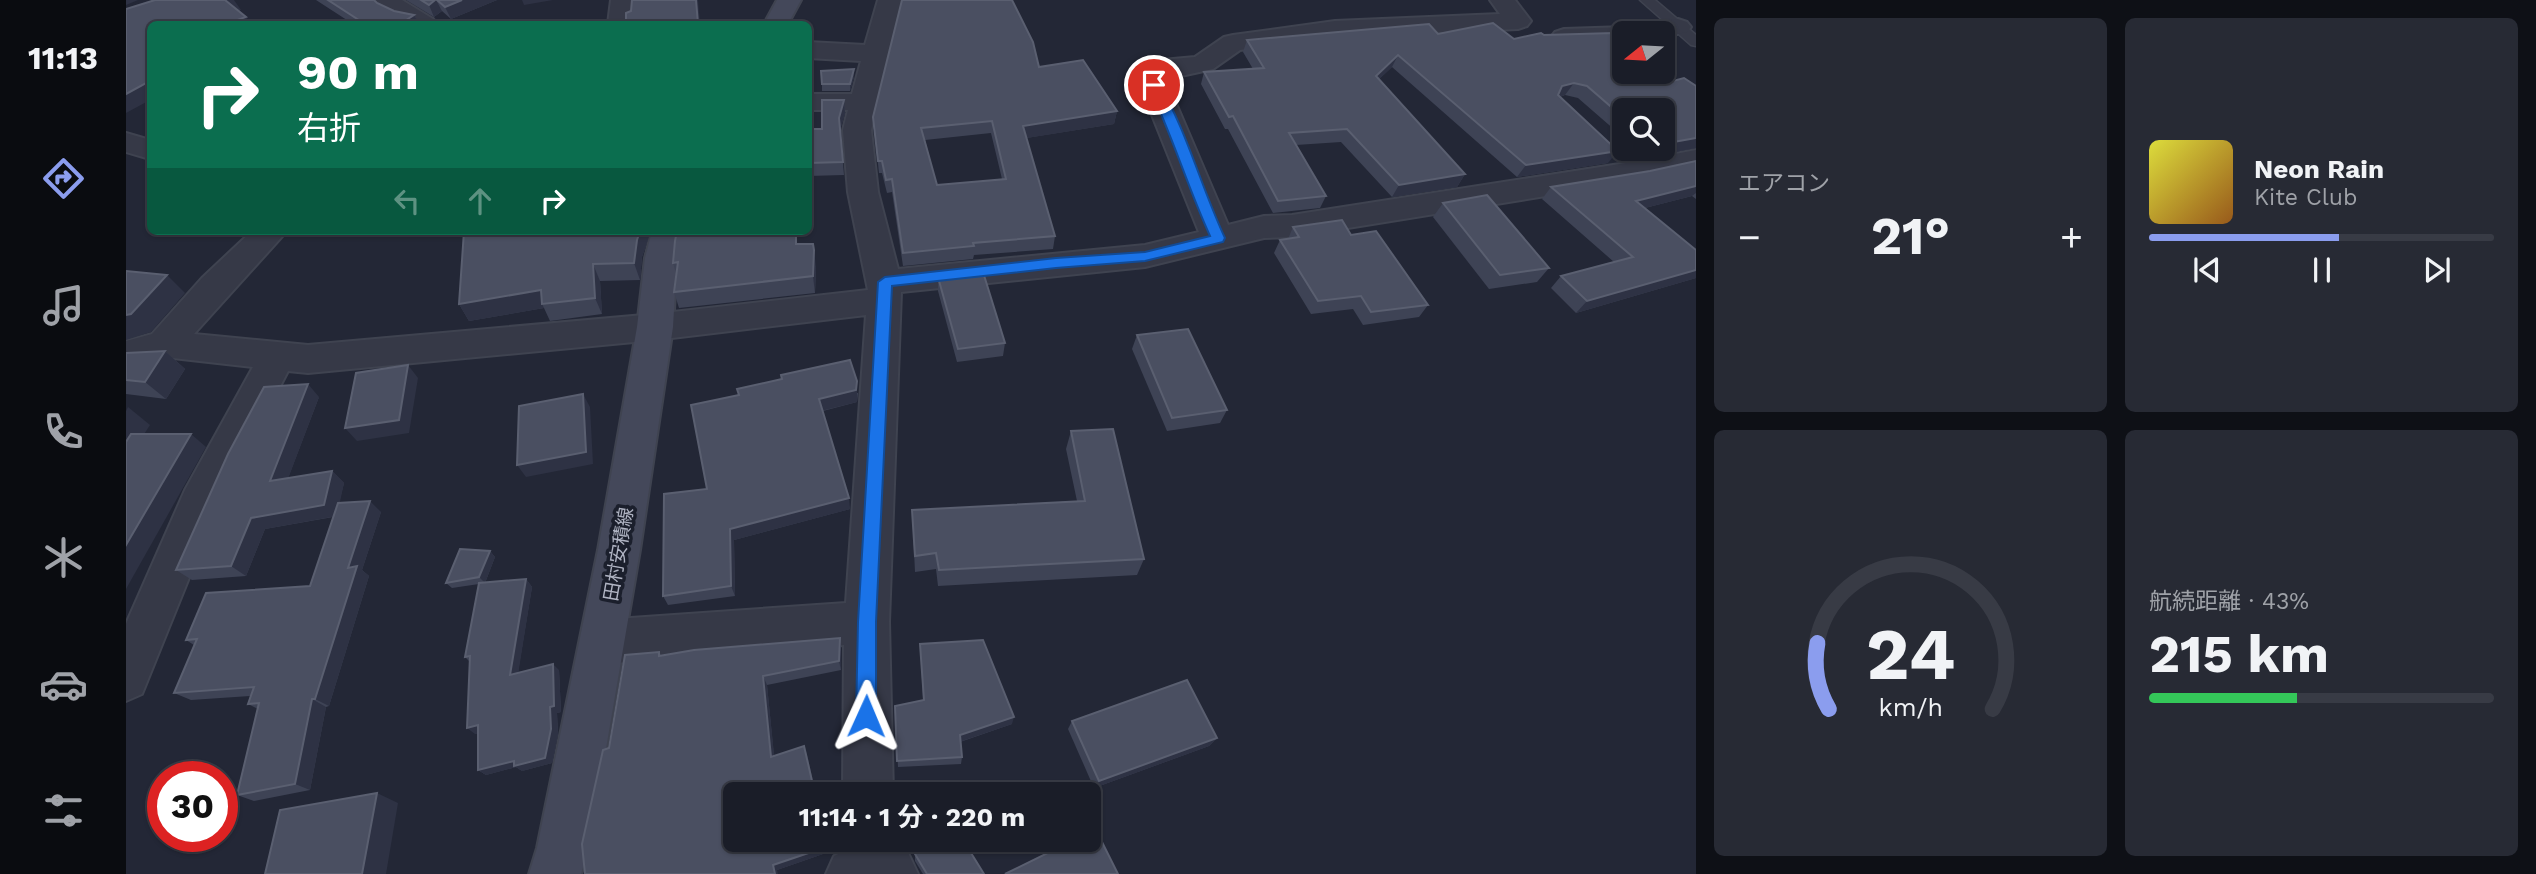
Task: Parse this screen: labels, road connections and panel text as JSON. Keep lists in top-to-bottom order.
{
  "streets": {
    "main road": ["田村安積線"]
  },
  "north": "left",
  "page": {
    "tabs": "11:13",
    "tile": [
      "エアコン",
      ["航続距離 · 43%", "215 km"]
    ],
    "turn": ["90 m", "右折"],
    "song": ["Neon Rain", "Kite Club"],
    "heat": ["−", "21°", "+"],
    "limit": "30",
    "trip": "11:14 · 1 分 · 220 m",
    "gauge": ["24", "km/h"]
  }
}
